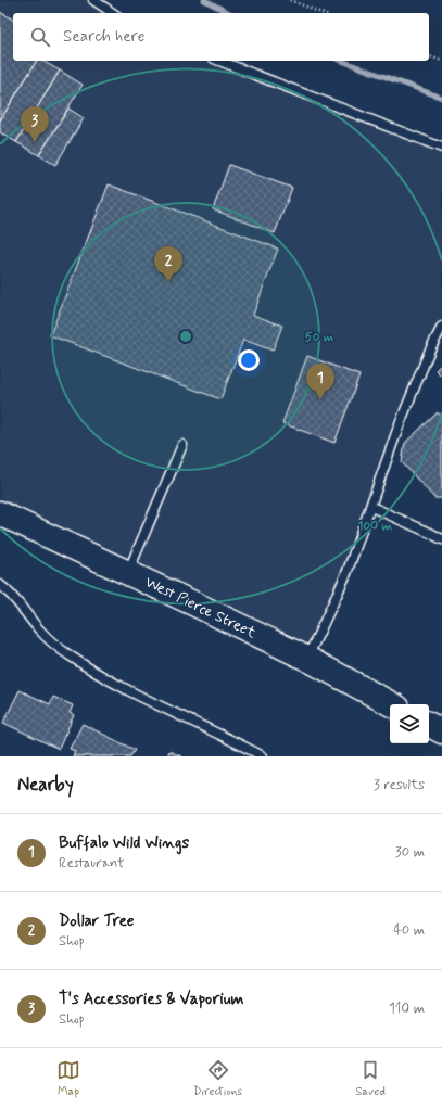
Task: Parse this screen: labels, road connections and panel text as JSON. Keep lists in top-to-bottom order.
{
  "streets": {
    "highway": ["West Pierce Street"]
  },
  "page": {
    "search": "Search here",
    "pins": ["3", "2", "1"],
    "heading": ["Nearby", "3 results"],
    "list": [
      {
        "mark": "1",
        "name": "Buffalo Wild Wings",
        "note": "Restaurant",
        "value": "30 m"
      },
      {
        "mark": "2",
        "name": "Dollar Tree",
        "note": "Shop",
        "value": "40 m"
      },
      {
        "mark": "3",
        "name": "T's Accessories & Vaporium",
        "note": "Shop",
        "value": "110 m"
      }
    ],
    "nav": ["Map", "Directions", "Saved"]
  },
  "rings": ["50 m", "100 m"]
}
